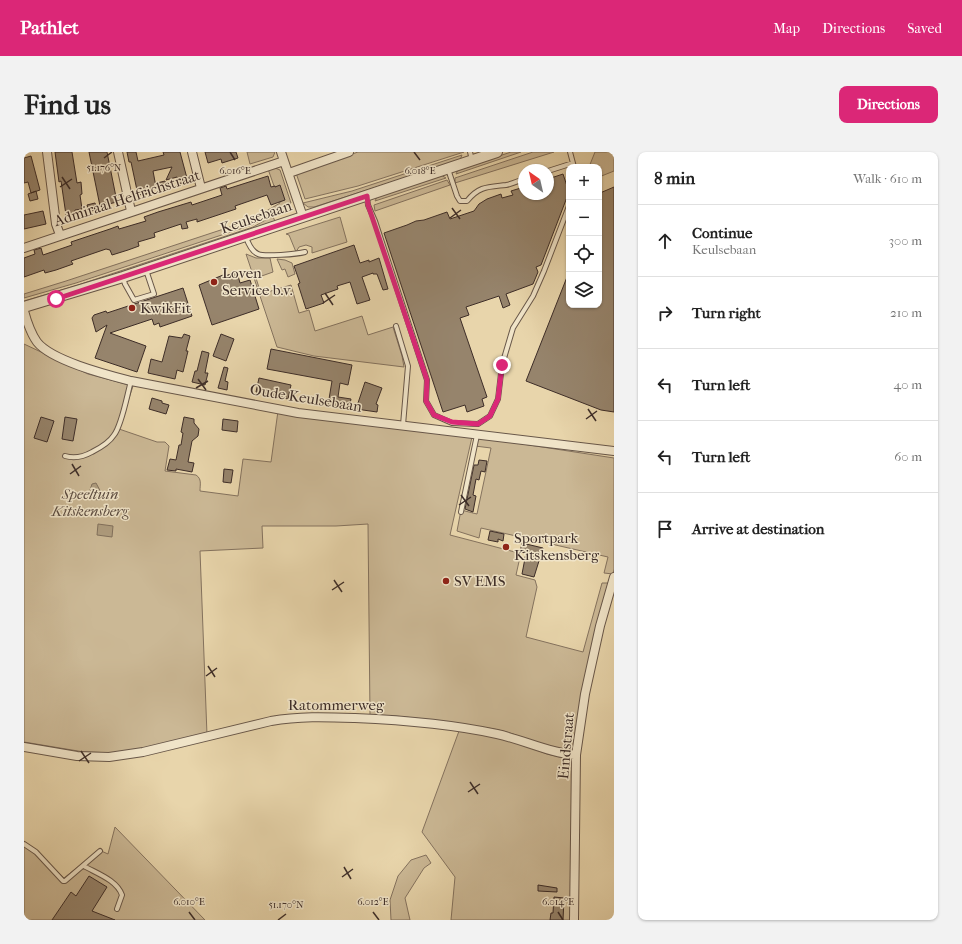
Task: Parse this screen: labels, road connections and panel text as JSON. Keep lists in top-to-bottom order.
{
  "streets": {
    "street": [
      "Admiraal Helfrichstraat",
      "Keulsebaan",
      "Oude Keulsebaan",
      "Ratommerweg",
      "Eindstraat"
    ]
  },
  "crossings": [
    ["Ratommerweg", "Eindstraat"]
  ],
  "parks": ["Speeltuin Kitskensberg"],
  "places": [
    "Loven Service b.v.",
    "KwikFit",
    "Sportpark Kitskensberg",
    "SV EMS"
  ],
  "north": "top left",
  "page": {
    "header": "Pathlet",
    "nav": ["Map", "Directions", "Saved"],
    "buttons": "Directions",
    "title": "Find us",
    "heading": ["8 min", "Walk · 610 m"],
    "map_buttons": ["+", "−"],
    "list": [
      ["Continue", "Keulsebaan", "300 m"],
      ["Turn right", "210 m"],
      ["Turn left", "40 m"],
      ["Turn left", "60 m"],
      "Arrive at destination"
    ]
  },
  "coordinates": [
    "51.176°N",
    "6.016°E",
    "6.018°E",
    "6.010°E",
    "6.012°E",
    "6.014°E",
    "51.170°N"
  ]
}
